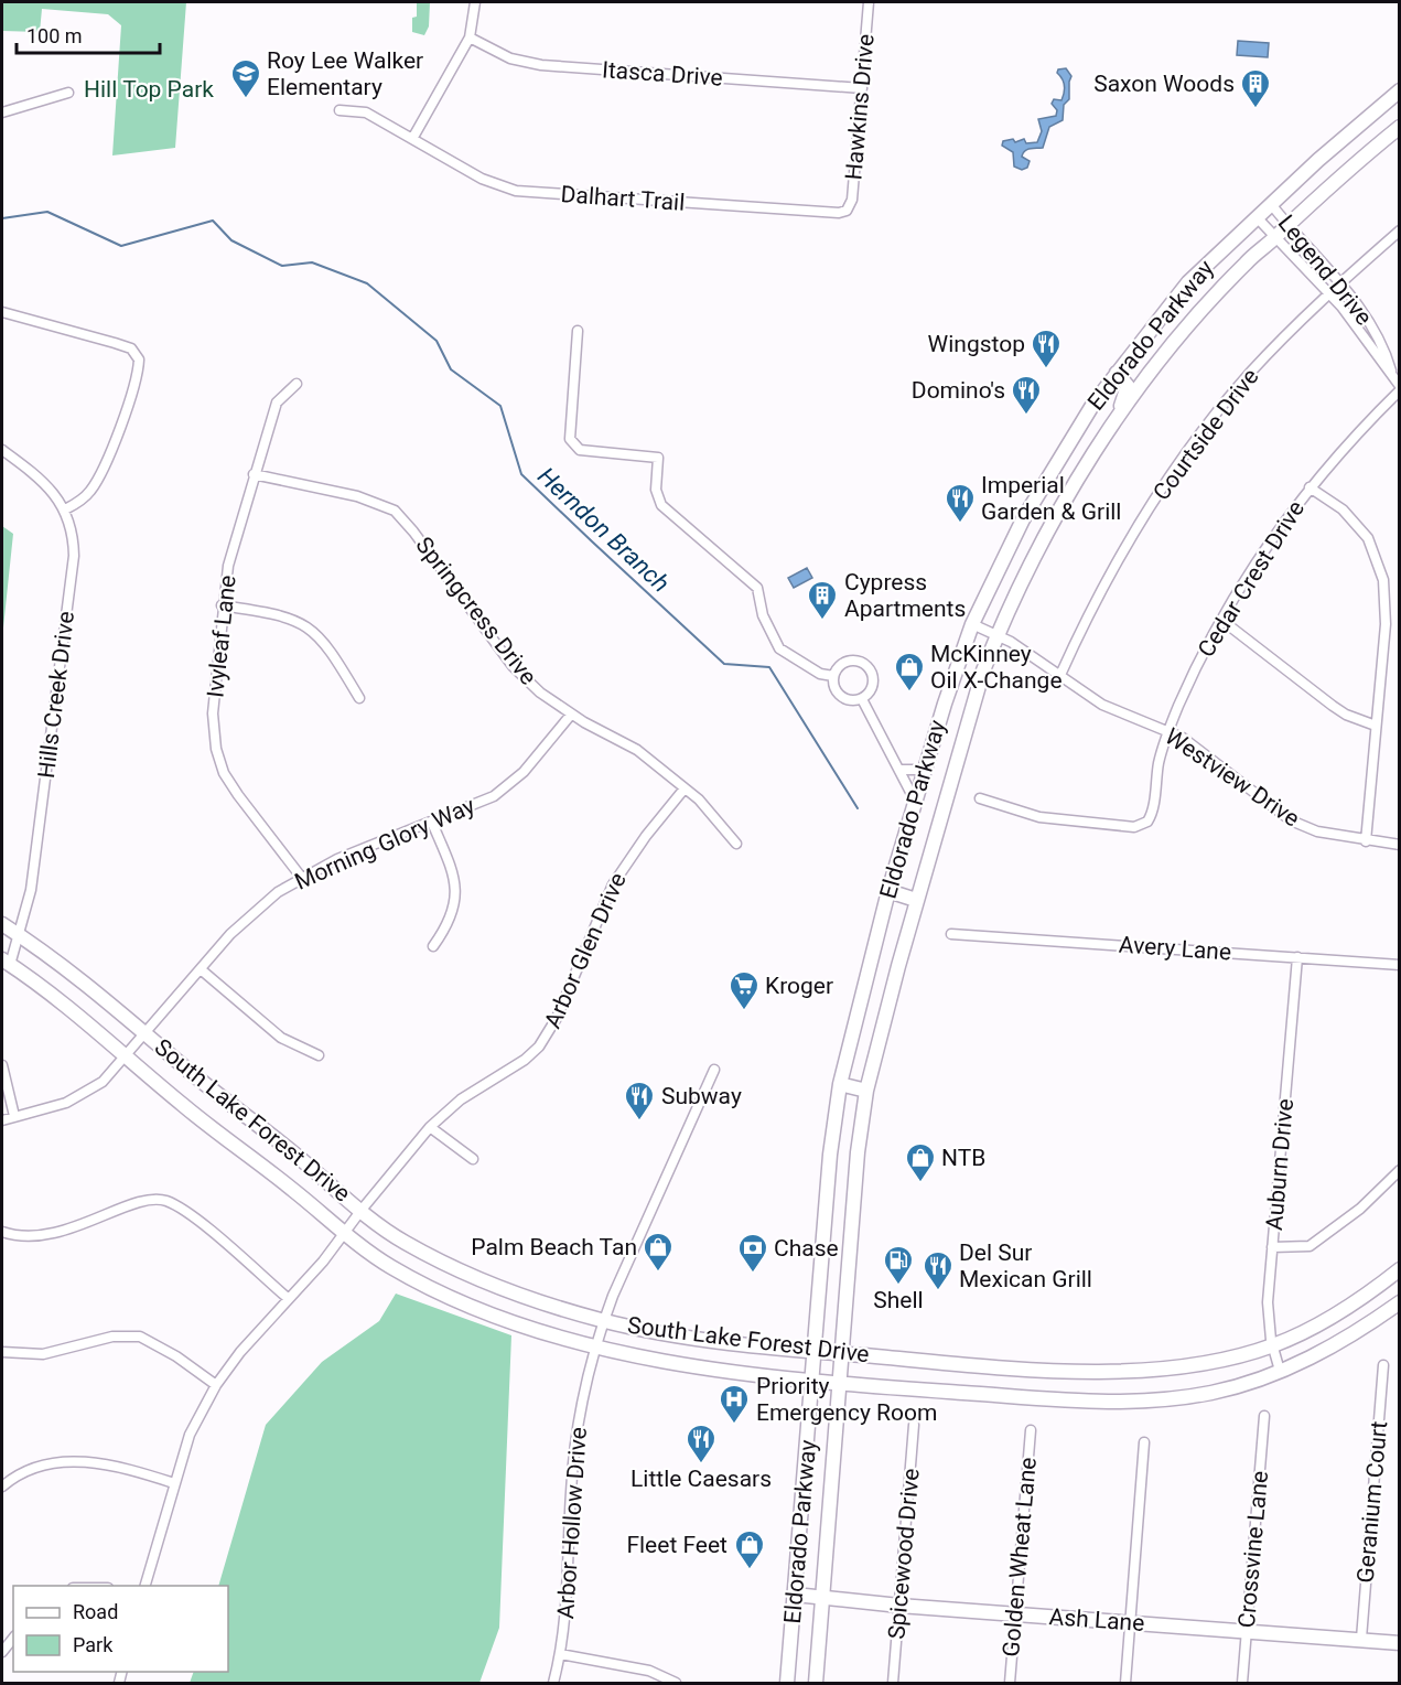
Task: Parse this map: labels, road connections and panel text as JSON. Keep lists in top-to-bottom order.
{
  "streets": {
    "main road": ["Eldorado Parkway", "South Lake Forest Drive", "Ash Lane"],
    "street": [
      "Itasca Drive",
      "Hawkins Drive",
      "Dalhart Trail",
      "Legend Drive",
      "Courtside Drive",
      "Cedar Crest Drive",
      "Springcress Drive",
      "Ivyleaf Lane",
      "Hills Creek Drive",
      "Westview Drive",
      "Morning Glory Way",
      "Avery Lane",
      "Arbor Glen Drive",
      "Auburn Drive",
      "Geranium Court",
      "Arbor Hollow Drive",
      "Crossvine Lane",
      "Spicewood Drive",
      "Golden Wheat Lane"
    ]
  },
  "crossings": [
    ["Itasca Drive", "Hawkins Drive"],
    ["Hawkins Drive", "Dalhart Trail"],
    ["Legend Drive", "Eldorado Parkway"],
    ["Legend Drive", "Courtside Drive"],
    ["Legend Drive", "Cedar Crest Drive"],
    ["Eldorado Parkway", "Westview Drive"],
    ["Eldorado Parkway", "South Lake Forest Drive"],
    ["Eldorado Parkway", "Ash Lane"],
    ["Courtside Drive", "Westview Drive"],
    ["Cedar Crest Drive", "Westview Drive"],
    ["Springcress Drive", "Ivyleaf Lane"],
    ["Springcress Drive", "Morning Glory Way"],
    ["Springcress Drive", "Arbor Glen Drive"],
    ["Ivyleaf Lane", "Morning Glory Way"],
    ["Hills Creek Drive", "South Lake Forest Drive"],
    ["Morning Glory Way", "South Lake Forest Drive"],
    ["Avery Lane", "Auburn Drive"],
    ["Arbor Glen Drive", "South Lake Forest Drive"],
    ["South Lake Forest Drive", "Auburn Drive"],
    ["South Lake Forest Drive", "Arbor Hollow Drive"],
    ["Geranium Court", "Ash Lane"],
    ["Crossvine Lane", "Ash Lane"],
    ["Spicewood Drive", "Ash Lane"],
    ["Golden Wheat Lane", "Ash Lane"]
  ],
  "water": ["Herndon Branch"],
  "parks": ["Hill Top Park"],
  "places": {
    "school or university": ["Roy Lee Walker Elementary"],
    "building": ["Saxon Woods", "Cypress Apartments"],
    "restaurant": [
      "Wingstop",
      "Domino's",
      "Imperial Garden & Grill",
      "Subway",
      "Del Sur Mexican Grill",
      "Little Caesars"
    ],
    "shop": [
      "McKinney Oil X-Change",
      "NTB",
      "Palm Beach Tan",
      "Fleet Feet"
    ],
    "supermarket": ["Kroger"],
    "bank": ["Chase"],
    "fuel station": ["Shell"],
    "hospital": ["Priority Emergency Room"]
  },
  "legend": ["Road", "Park"],
  "scale_bar": "100 m"
}
